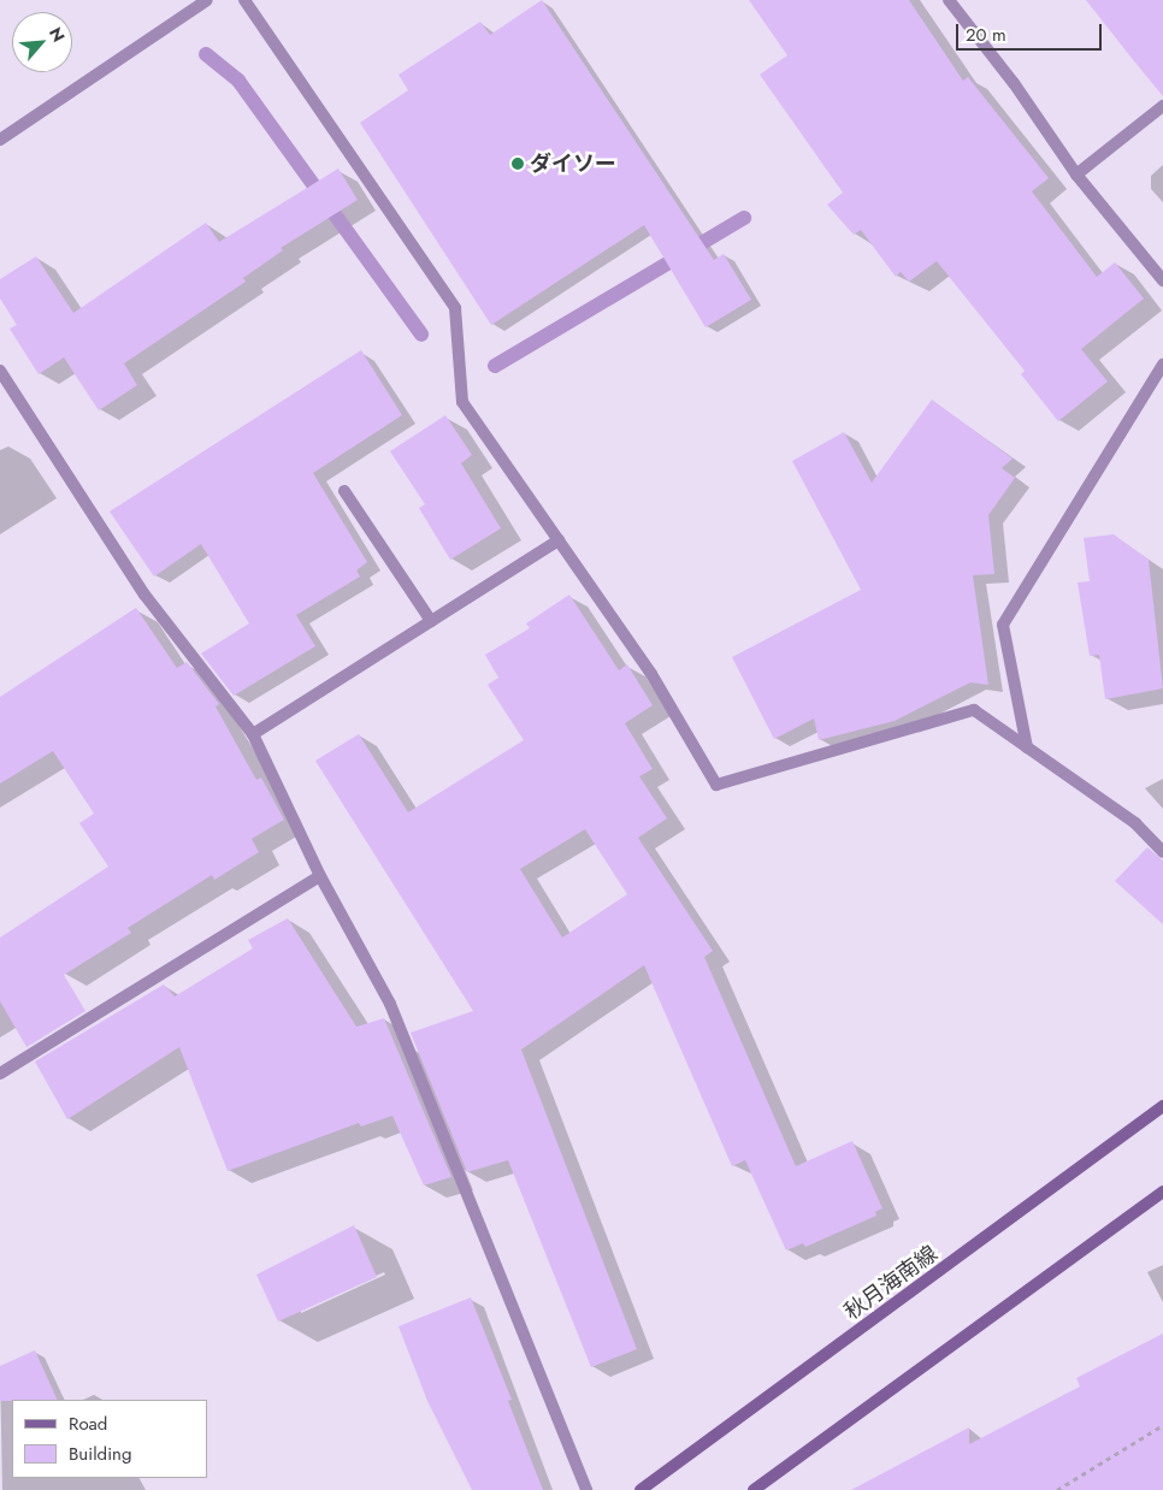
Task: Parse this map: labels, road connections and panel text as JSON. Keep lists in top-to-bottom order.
{
  "streets": {
    "main road": ["秋月海南線"]
  },
  "places": ["ダイソー"],
  "legend": ["Road", "Building"],
  "scale_bar": "20 m",
  "north": "top right"
}
